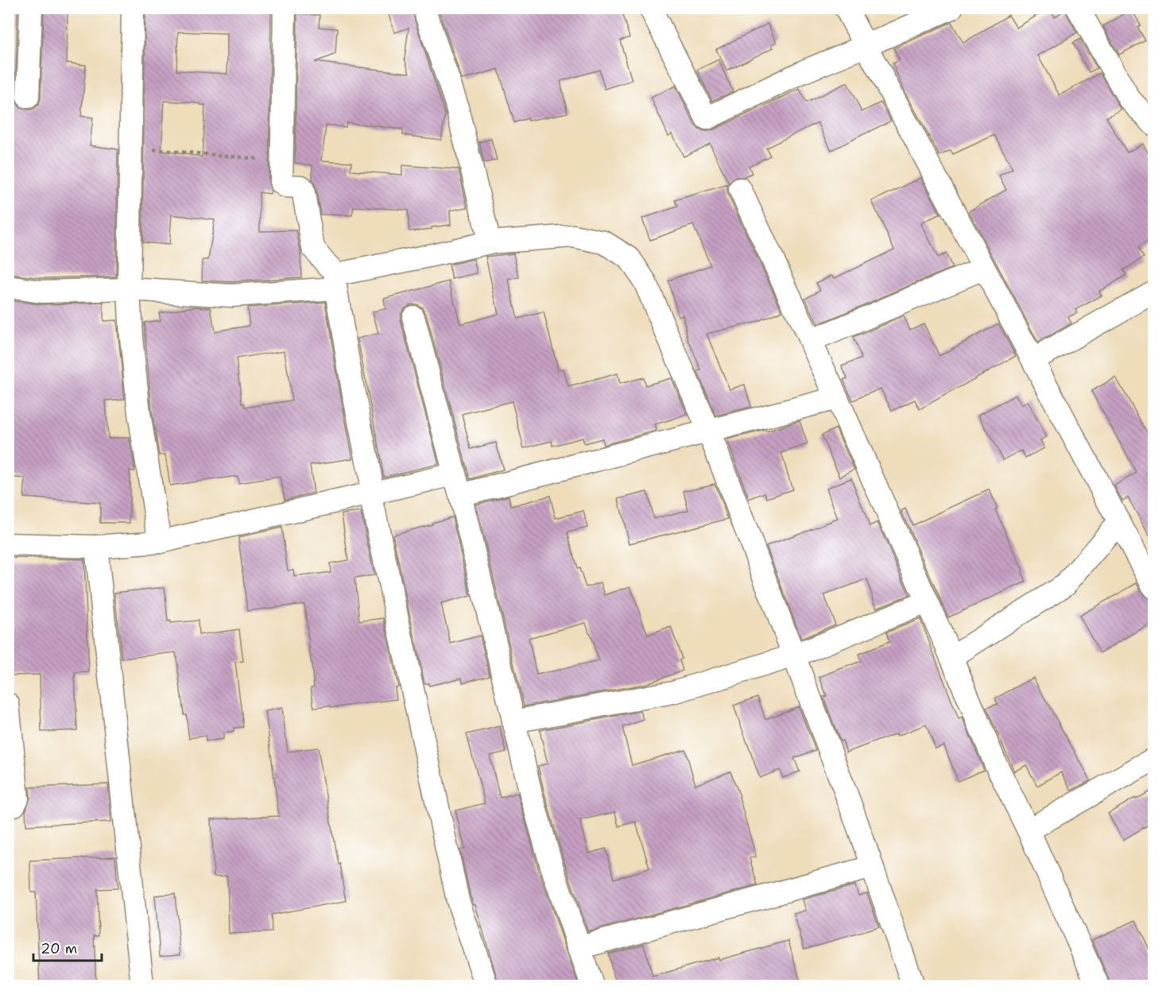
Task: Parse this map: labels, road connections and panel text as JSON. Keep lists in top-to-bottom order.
{
  "scale_bar": "20 m"
}
